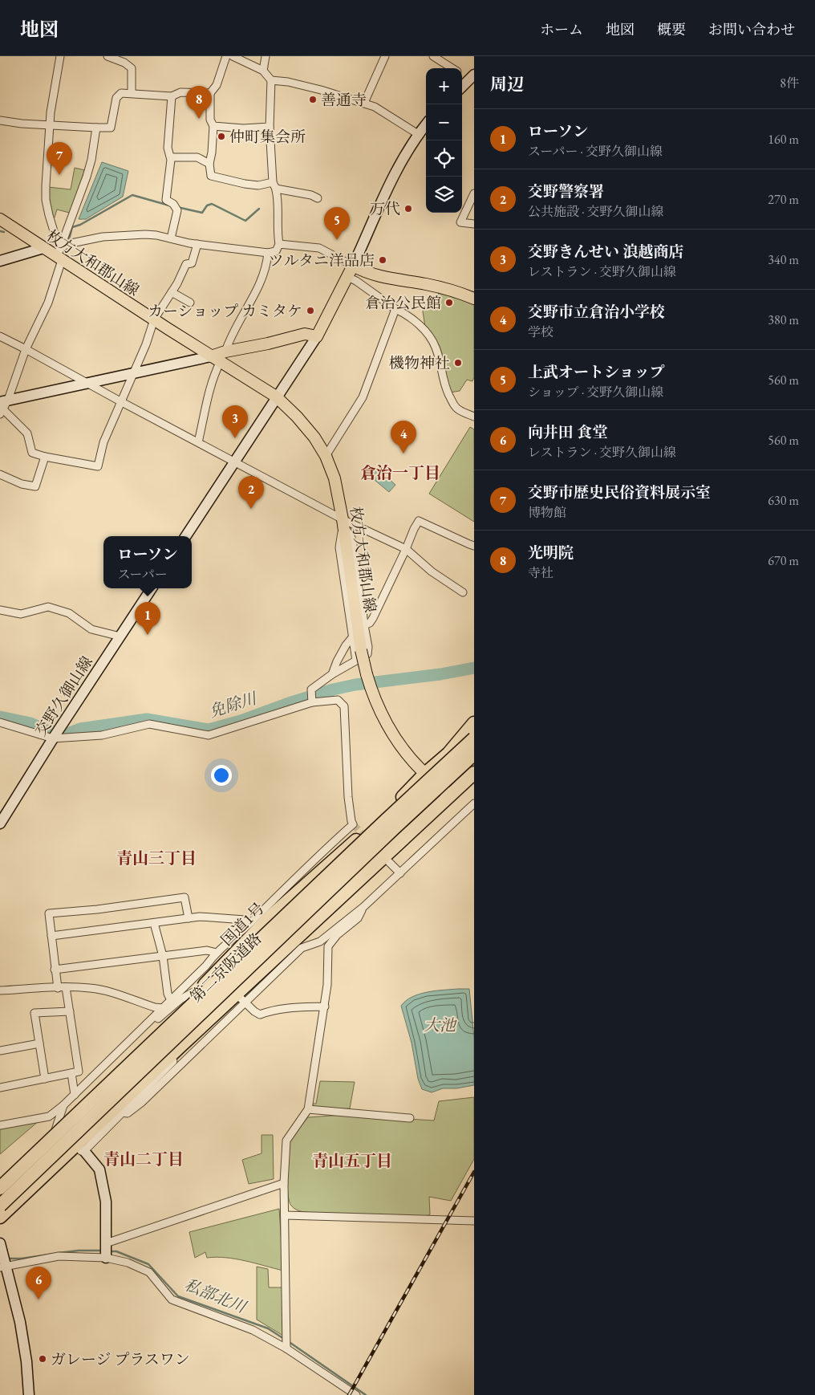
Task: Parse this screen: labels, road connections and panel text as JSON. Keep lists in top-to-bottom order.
{
  "streets": {
    "highway": ["国道1号", "第二京阪道路"],
    "main road": ["枚方大和郡山線", "交野久御山線"]
  },
  "crossings": [
    ["枚方大和郡山線", "国道1号"]
  ],
  "districts": [
    "倉治一丁目",
    "青山三丁目",
    "青山二丁目",
    "青山五丁目"
  ],
  "water": ["免除川", "大池", "私部北川"],
  "places": [
    "善通寺",
    "仲町集会所",
    "万代",
    "ツルタニ洋品店",
    "倉治公民館",
    "カーショップ カミタケ",
    "機物神社",
    "ガレージ プラスワン"
  ],
  "page": {
    "header": "地図",
    "nav": [
      "ホーム",
      "地図",
      "概要",
      "お問い合わせ"
    ],
    "heading": ["周辺", "8件"],
    "map_buttons": ["+", "−"],
    "pins": [
      "8",
      "7",
      "5",
      "3",
      "4",
      "2",
      "1",
      "6"
    ],
    "list": [
      {
        "mark": "1",
        "name": "ローソン",
        "note": "スーパー · 交野久御山線",
        "value": "160 m"
      },
      {
        "mark": "2",
        "name": "交野警察署",
        "note": "公共施設 · 交野久御山線",
        "value": "270 m"
      },
      {
        "mark": "3",
        "name": "交野きんせい 浪越商店",
        "note": "レストラン · 交野久御山線",
        "value": "340 m"
      },
      {
        "mark": "4",
        "name": "交野市立倉治小学校",
        "note": "学校",
        "value": "380 m"
      },
      {
        "mark": "5",
        "name": "上武オートショップ",
        "note": "ショップ · 交野久御山線",
        "value": "560 m"
      },
      {
        "mark": "6",
        "name": "向井田 食堂",
        "note": "レストラン · 交野久御山線",
        "value": "560 m"
      },
      {
        "mark": "7",
        "name": "交野市歴史民俗資料展示室",
        "note": "博物館",
        "value": "630 m"
      },
      {
        "mark": "8",
        "name": "光明院",
        "note": "寺社",
        "value": "670 m"
      }
    ],
    "popup": ["ローソン", "スーパー"]
  }
}
